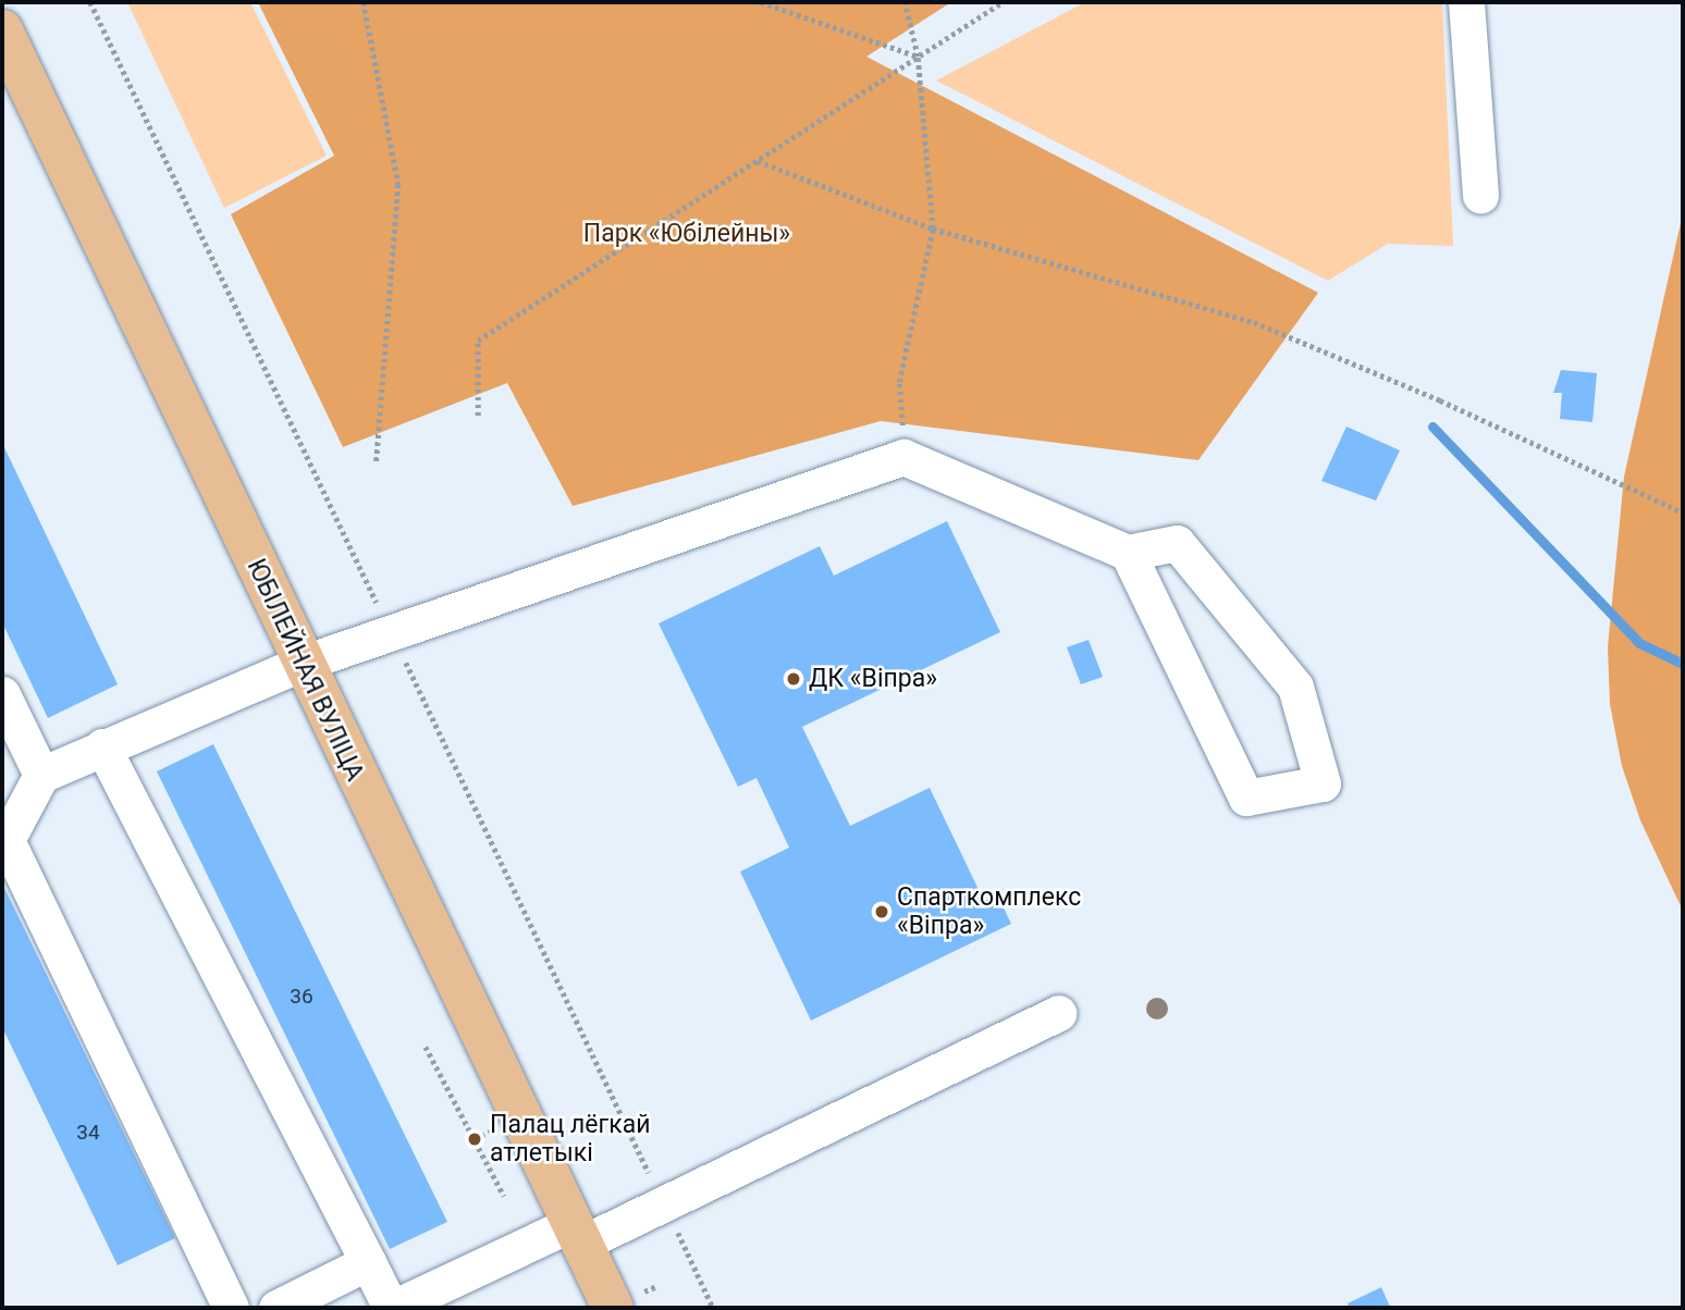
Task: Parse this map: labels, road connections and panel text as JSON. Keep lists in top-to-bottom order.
{
  "streets": {
    "main road": ["ЮБІЛЕЙНАЯ ВУЛІЦА"]
  },
  "parks": ["Парк «Юбілейны»"],
  "places": ["ДК «Віпра»", "Спарткомплекс «Віпра»", "Палац лёгкай атлетыкі"],
  "house_numbers": ["36", "34"]
}
